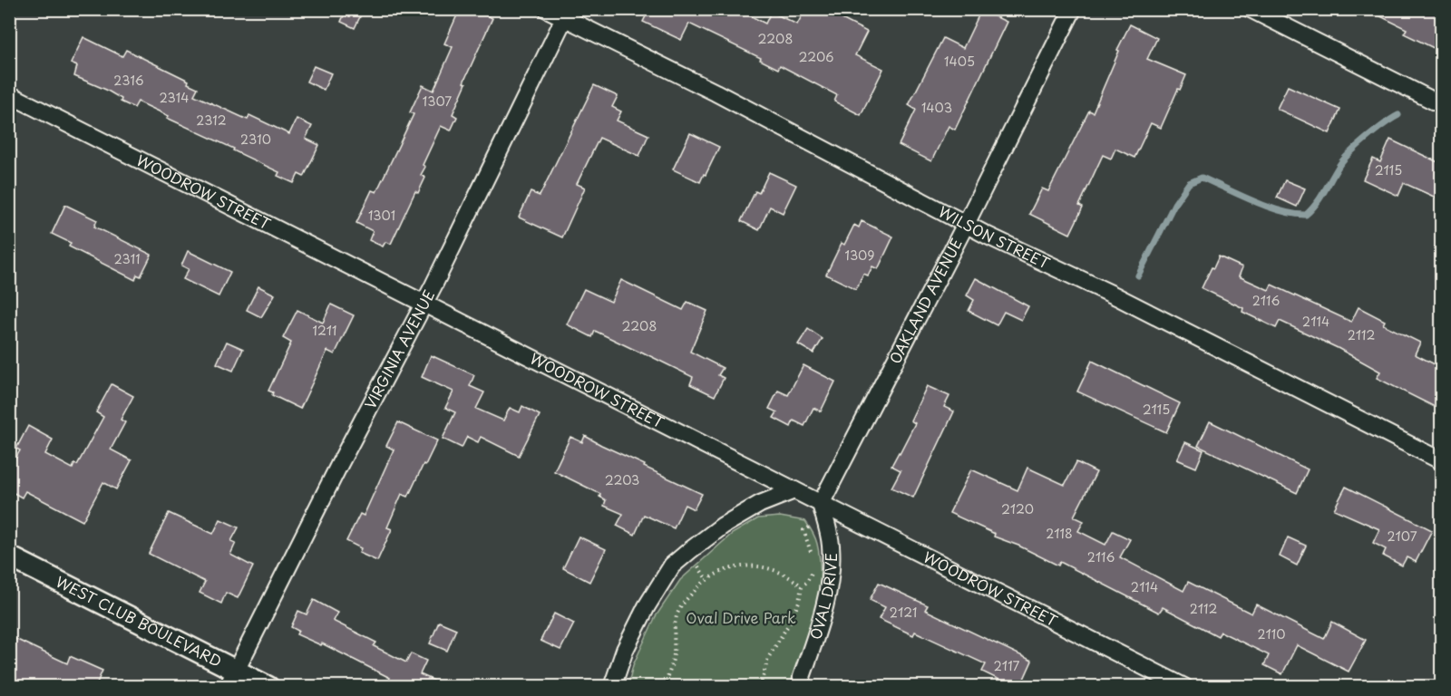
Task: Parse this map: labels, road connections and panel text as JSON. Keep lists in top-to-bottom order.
{
  "streets": {
    "street": [
      "WOODROW STREET",
      "WILSON STREET",
      "OAKLAND AVENUE",
      "VIRGINIA AVENUE",
      "OVAL DRIVE",
      "WEST CLUB BOULEVARD"
    ]
  },
  "crossings": [
    ["WOODROW STREET", "OAKLAND AVENUE"],
    ["WOODROW STREET", "VIRGINIA AVENUE"],
    ["WOODROW STREET", "OVAL DRIVE"],
    ["WILSON STREET", "OAKLAND AVENUE"],
    ["WILSON STREET", "VIRGINIA AVENUE"],
    ["OAKLAND AVENUE", "OVAL DRIVE"],
    ["VIRGINIA AVENUE", "WEST CLUB BOULEVARD"]
  ],
  "parks": ["Oval Drive Park"],
  "house_numbers": [
    "2208",
    "2206",
    "1405",
    "2316",
    "2314",
    "1307",
    "1403",
    "2312",
    "2310",
    "2115",
    "1301",
    "1309",
    "2311",
    "2116",
    "2114",
    "2208",
    "1211",
    "2112",
    "2115",
    "2203",
    "2120",
    "2118",
    "2107",
    "2116",
    "2114",
    "2112",
    "2121",
    "2110",
    "2117"
  ]
}
